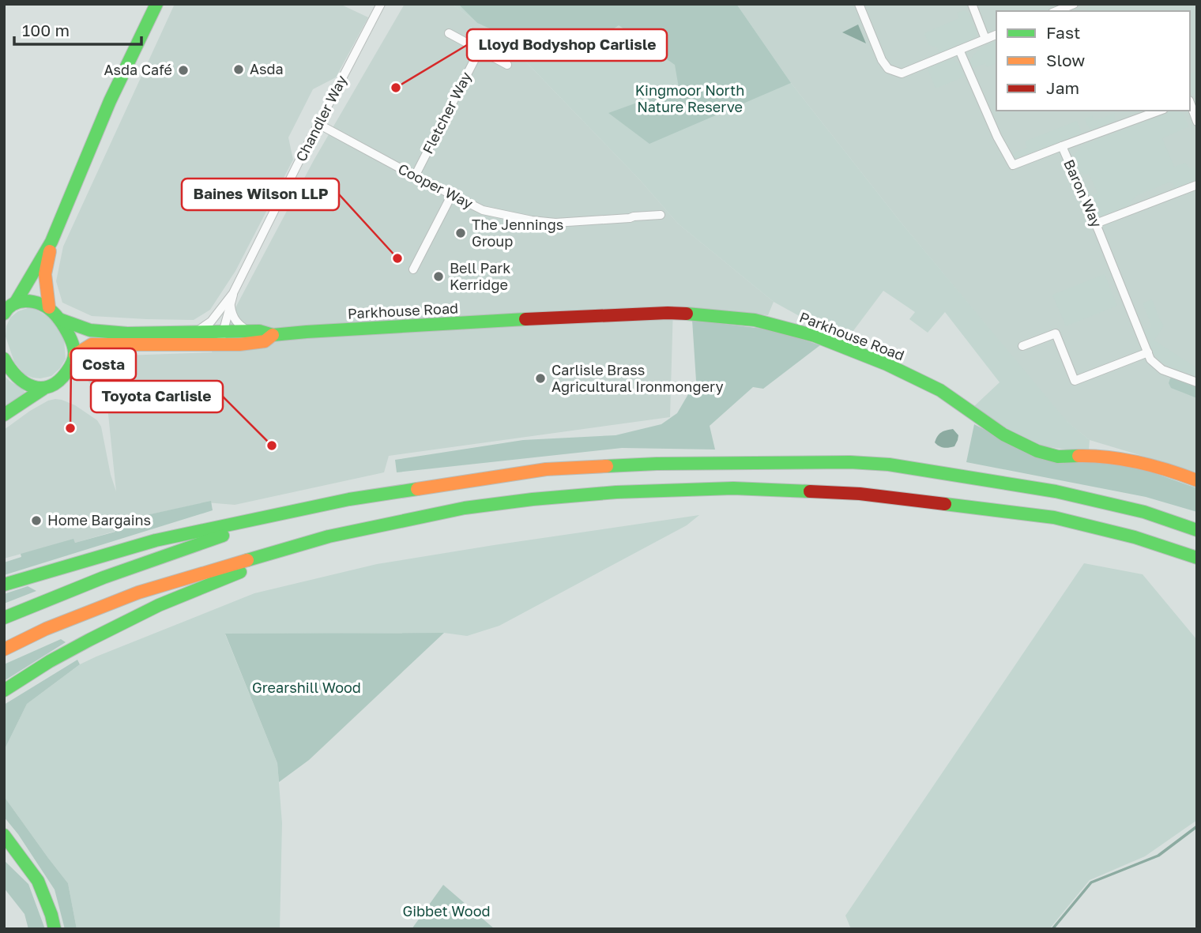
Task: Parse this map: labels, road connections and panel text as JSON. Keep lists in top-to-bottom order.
{
  "streets": {
    "main road": ["Parkhouse Road"],
    "street": [
      "Fletcher Way",
      "Chandler Way",
      "Cooper Way",
      "Baron Way"
    ]
  },
  "crossings": [
    ["Fletcher Way", "Cooper Way"],
    ["Chandler Way", "Cooper Way"],
    ["Chandler Way", "Parkhouse Road"]
  ],
  "parks": ["Kingmoor North Nature Reserve", "Grearshill Wood", "Gibbet Wood"],
  "places": [
    "Asda",
    "Asda Café",
    "Lloyd Bodyshop Carlisle",
    "The Jennings Group",
    "Baines Wilson LLP",
    "Bell Park Kerridge",
    "Carlisle Brass Agricultural Ironmongery",
    "Costa",
    "Toyota Carlisle",
    "Home Bargains"
  ],
  "legend": ["Fast", "Slow", "Jam"],
  "scale_bar": "100 m"
}
